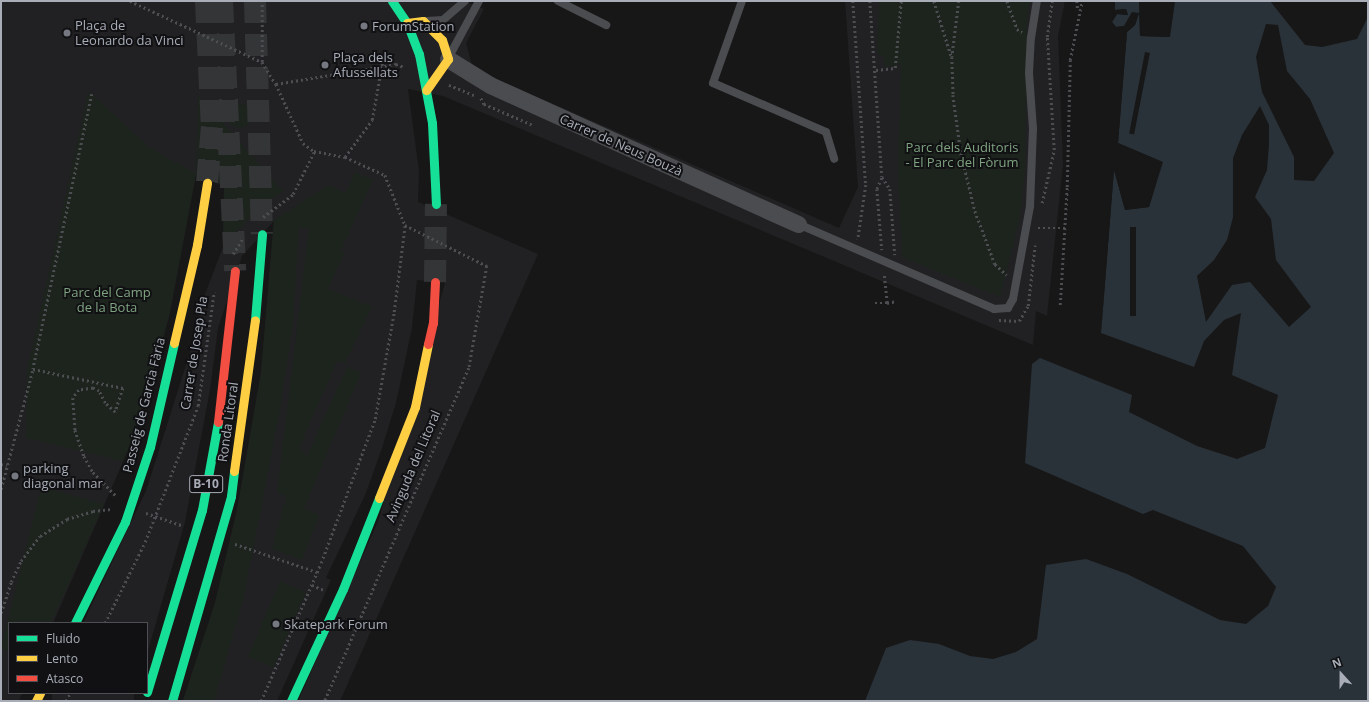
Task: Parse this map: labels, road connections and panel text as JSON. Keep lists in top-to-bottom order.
{
  "streets": {
    "main road": [
      "Passeig de Garcia Fària",
      "Ronda Litoral",
      "Avinguda del Litoral",
      "B-10"
    ],
    "street": ["Carrer de Neus Bouzà"],
    "path": ["Carrer de Josep Pla"]
  },
  "parks": ["Parc dels Auditoris - El Parc del Fòrum", "Parc del Camp de la Bota"],
  "places": [
    "ForumStation",
    "Plaça de Leonardo da Vinci",
    "Plaça dels Afussellats",
    "parking diagonal mar",
    "Skatepark Forum"
  ],
  "legend": ["Fluido", "Lento", "Atasco"],
  "north": "top"
}
